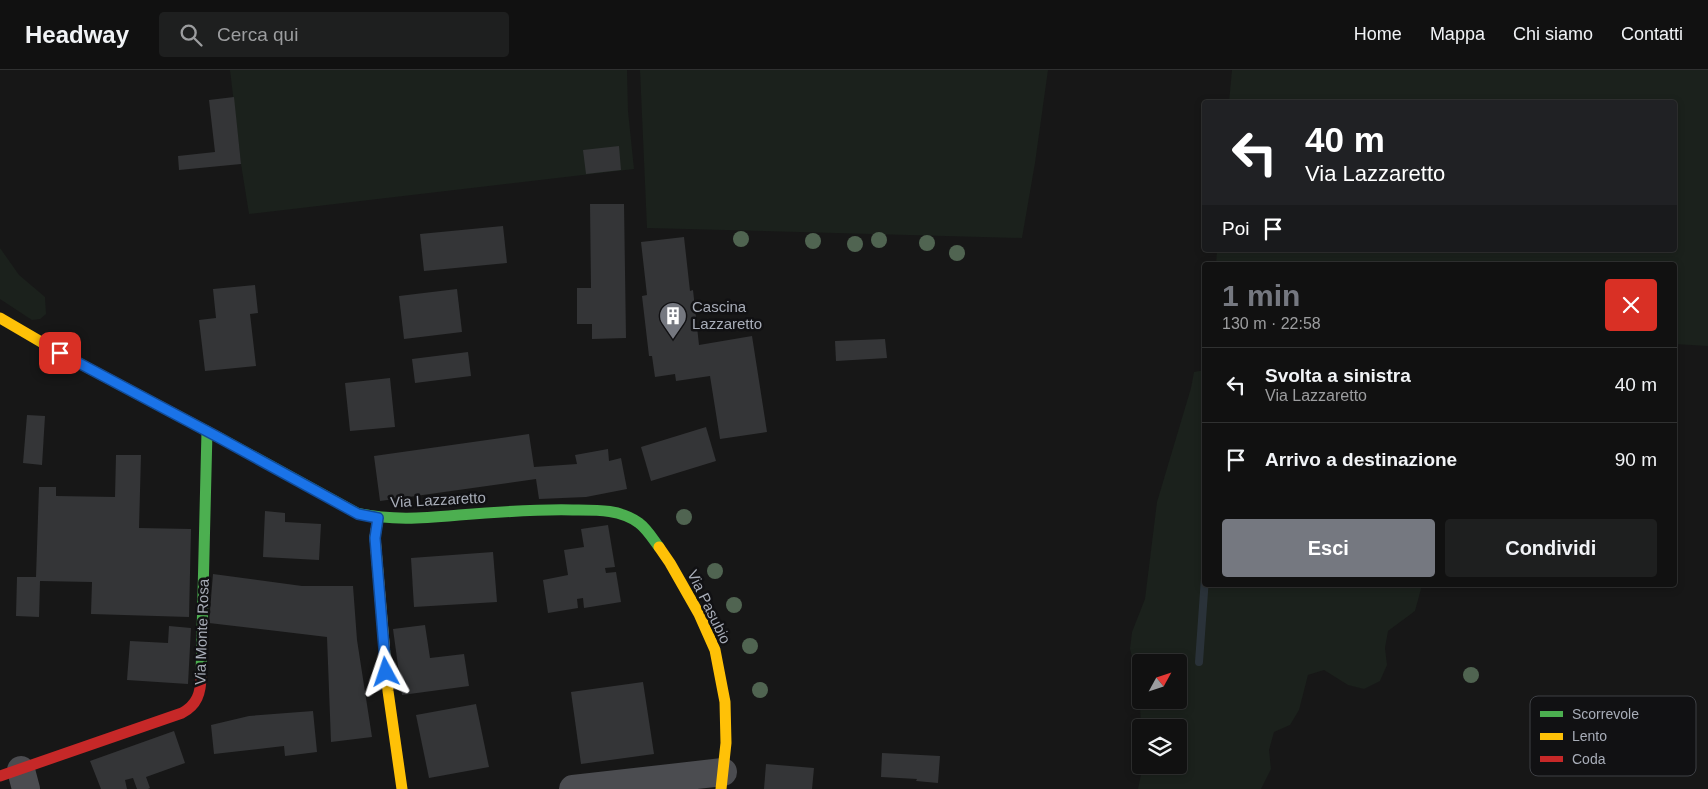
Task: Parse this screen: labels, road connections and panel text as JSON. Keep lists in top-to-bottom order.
{
  "streets": {
    "street": ["Via Lazzaretto", "Via Pasubio", "Via Monte Rosa"]
  },
  "crossings": [
    ["Via Lazzaretto", "Via Pasubio"],
    ["Via Lazzaretto", "Via Monte Rosa"]
  ],
  "places": {
    "building": ["Cascina Lazzaretto"]
  },
  "legend": ["Scorrevole", "Lento", "Coda"],
  "north": "top right",
  "page": {
    "header": "Headway",
    "search": "Cerca qui",
    "nav": [
      "Home",
      "Mappa",
      "Chi siamo",
      "Contatti"
    ],
    "turn": ["40 m", "Via Lazzaretto"],
    "then": "Poi",
    "heading": ["1 min", "130 m · 22:58"],
    "list": [
      {
        "name": "Svolta a sinistra",
        "note": "Via Lazzaretto",
        "value": "40 m"
      },
      {
        "name": "Arrivo a destinazione",
        "value": "90 m"
      }
    ],
    "buttons": ["Esci", "Condividi"]
  }
}
